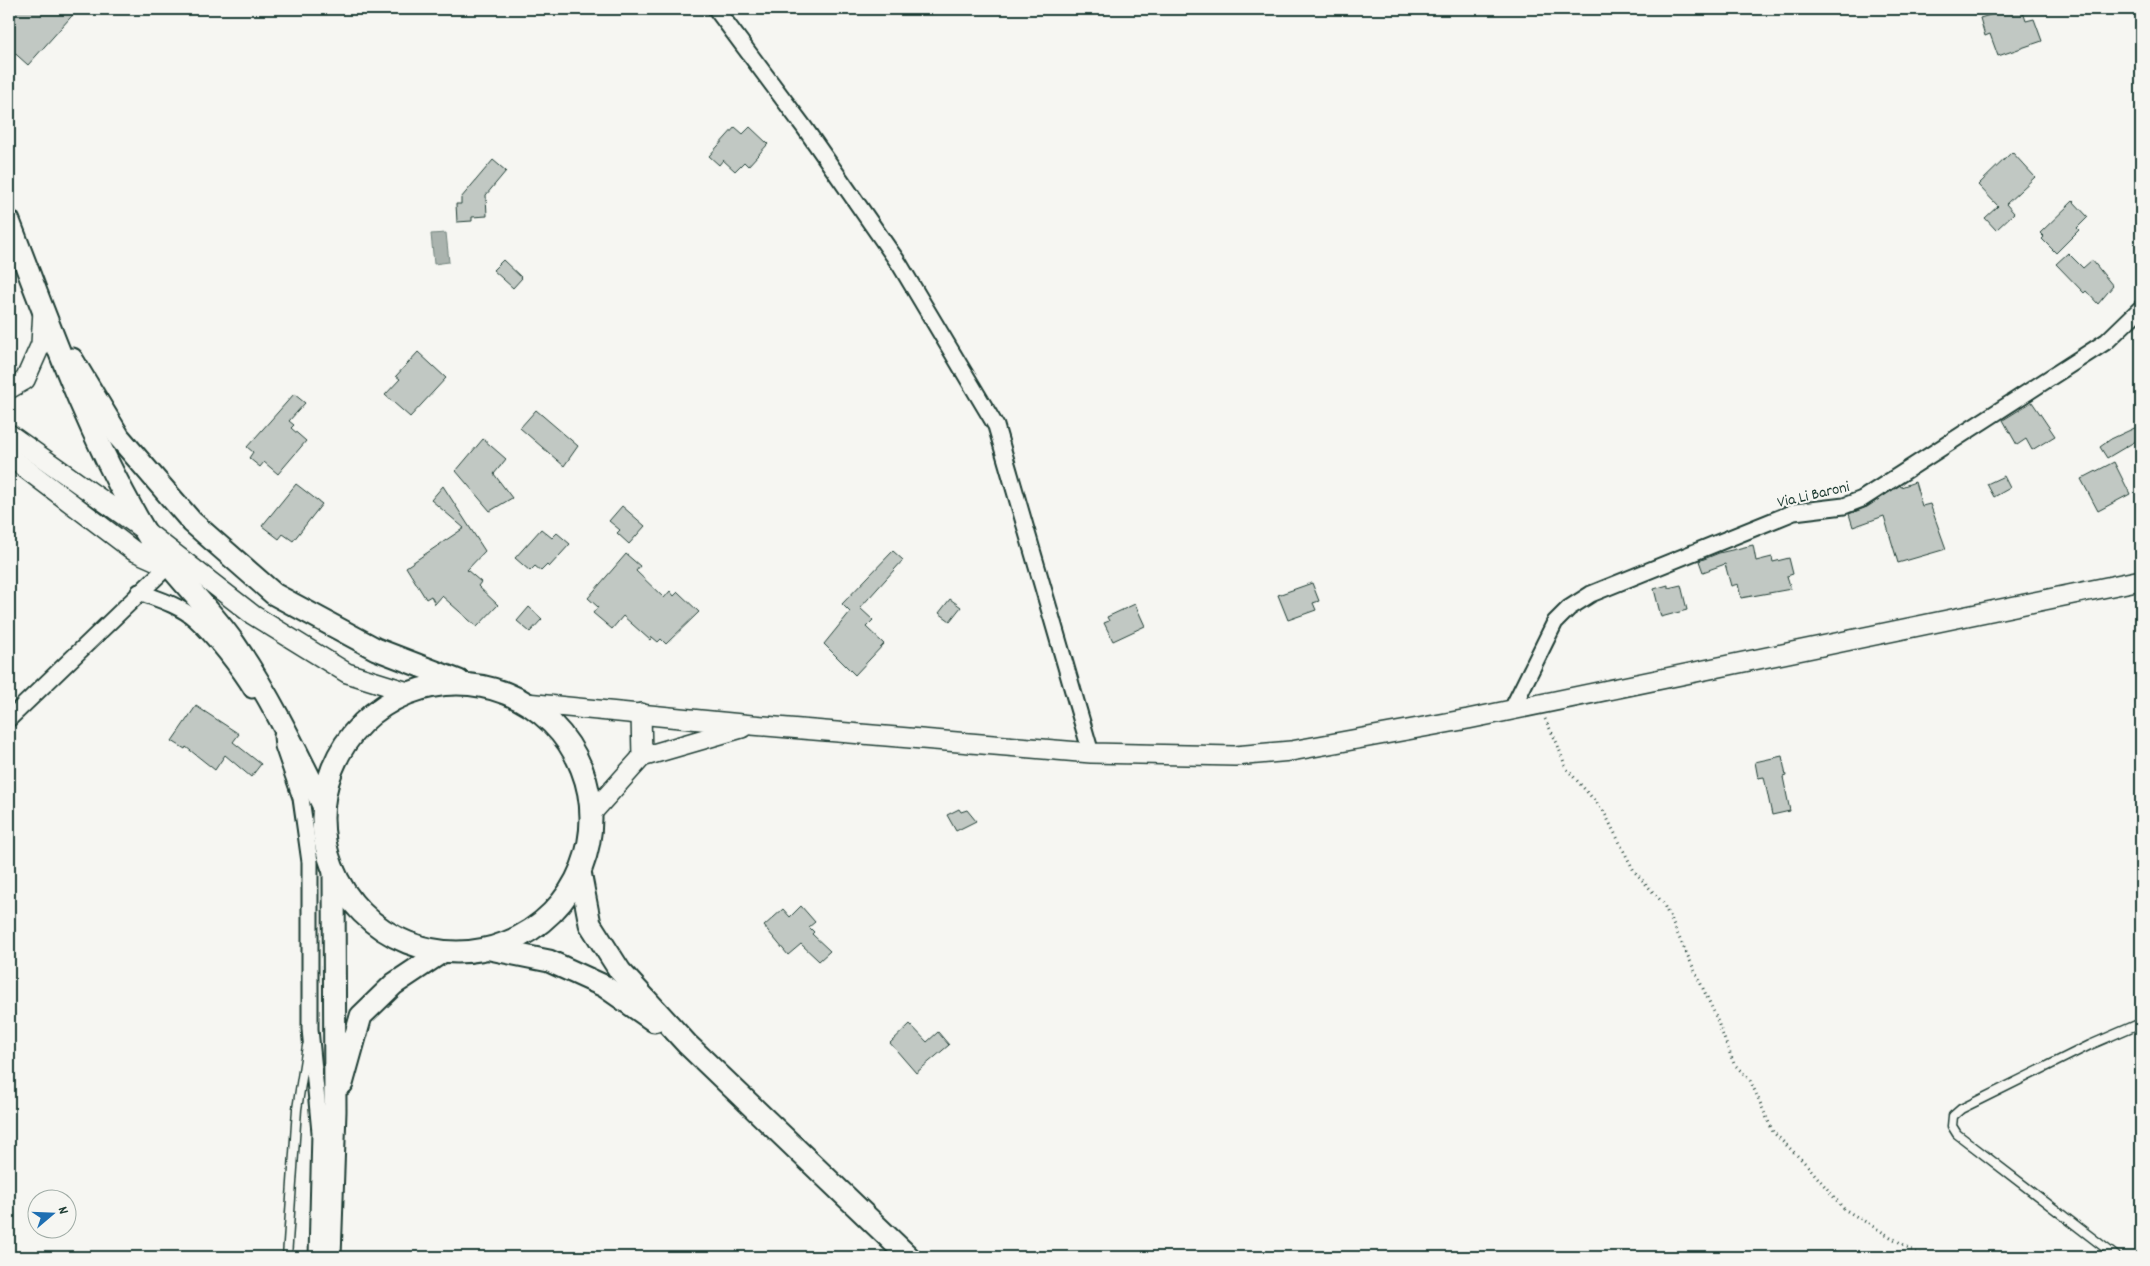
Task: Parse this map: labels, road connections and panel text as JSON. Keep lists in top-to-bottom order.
{
  "streets": {
    "street": ["Via Li Baroni"]
  },
  "north": "right"
}
